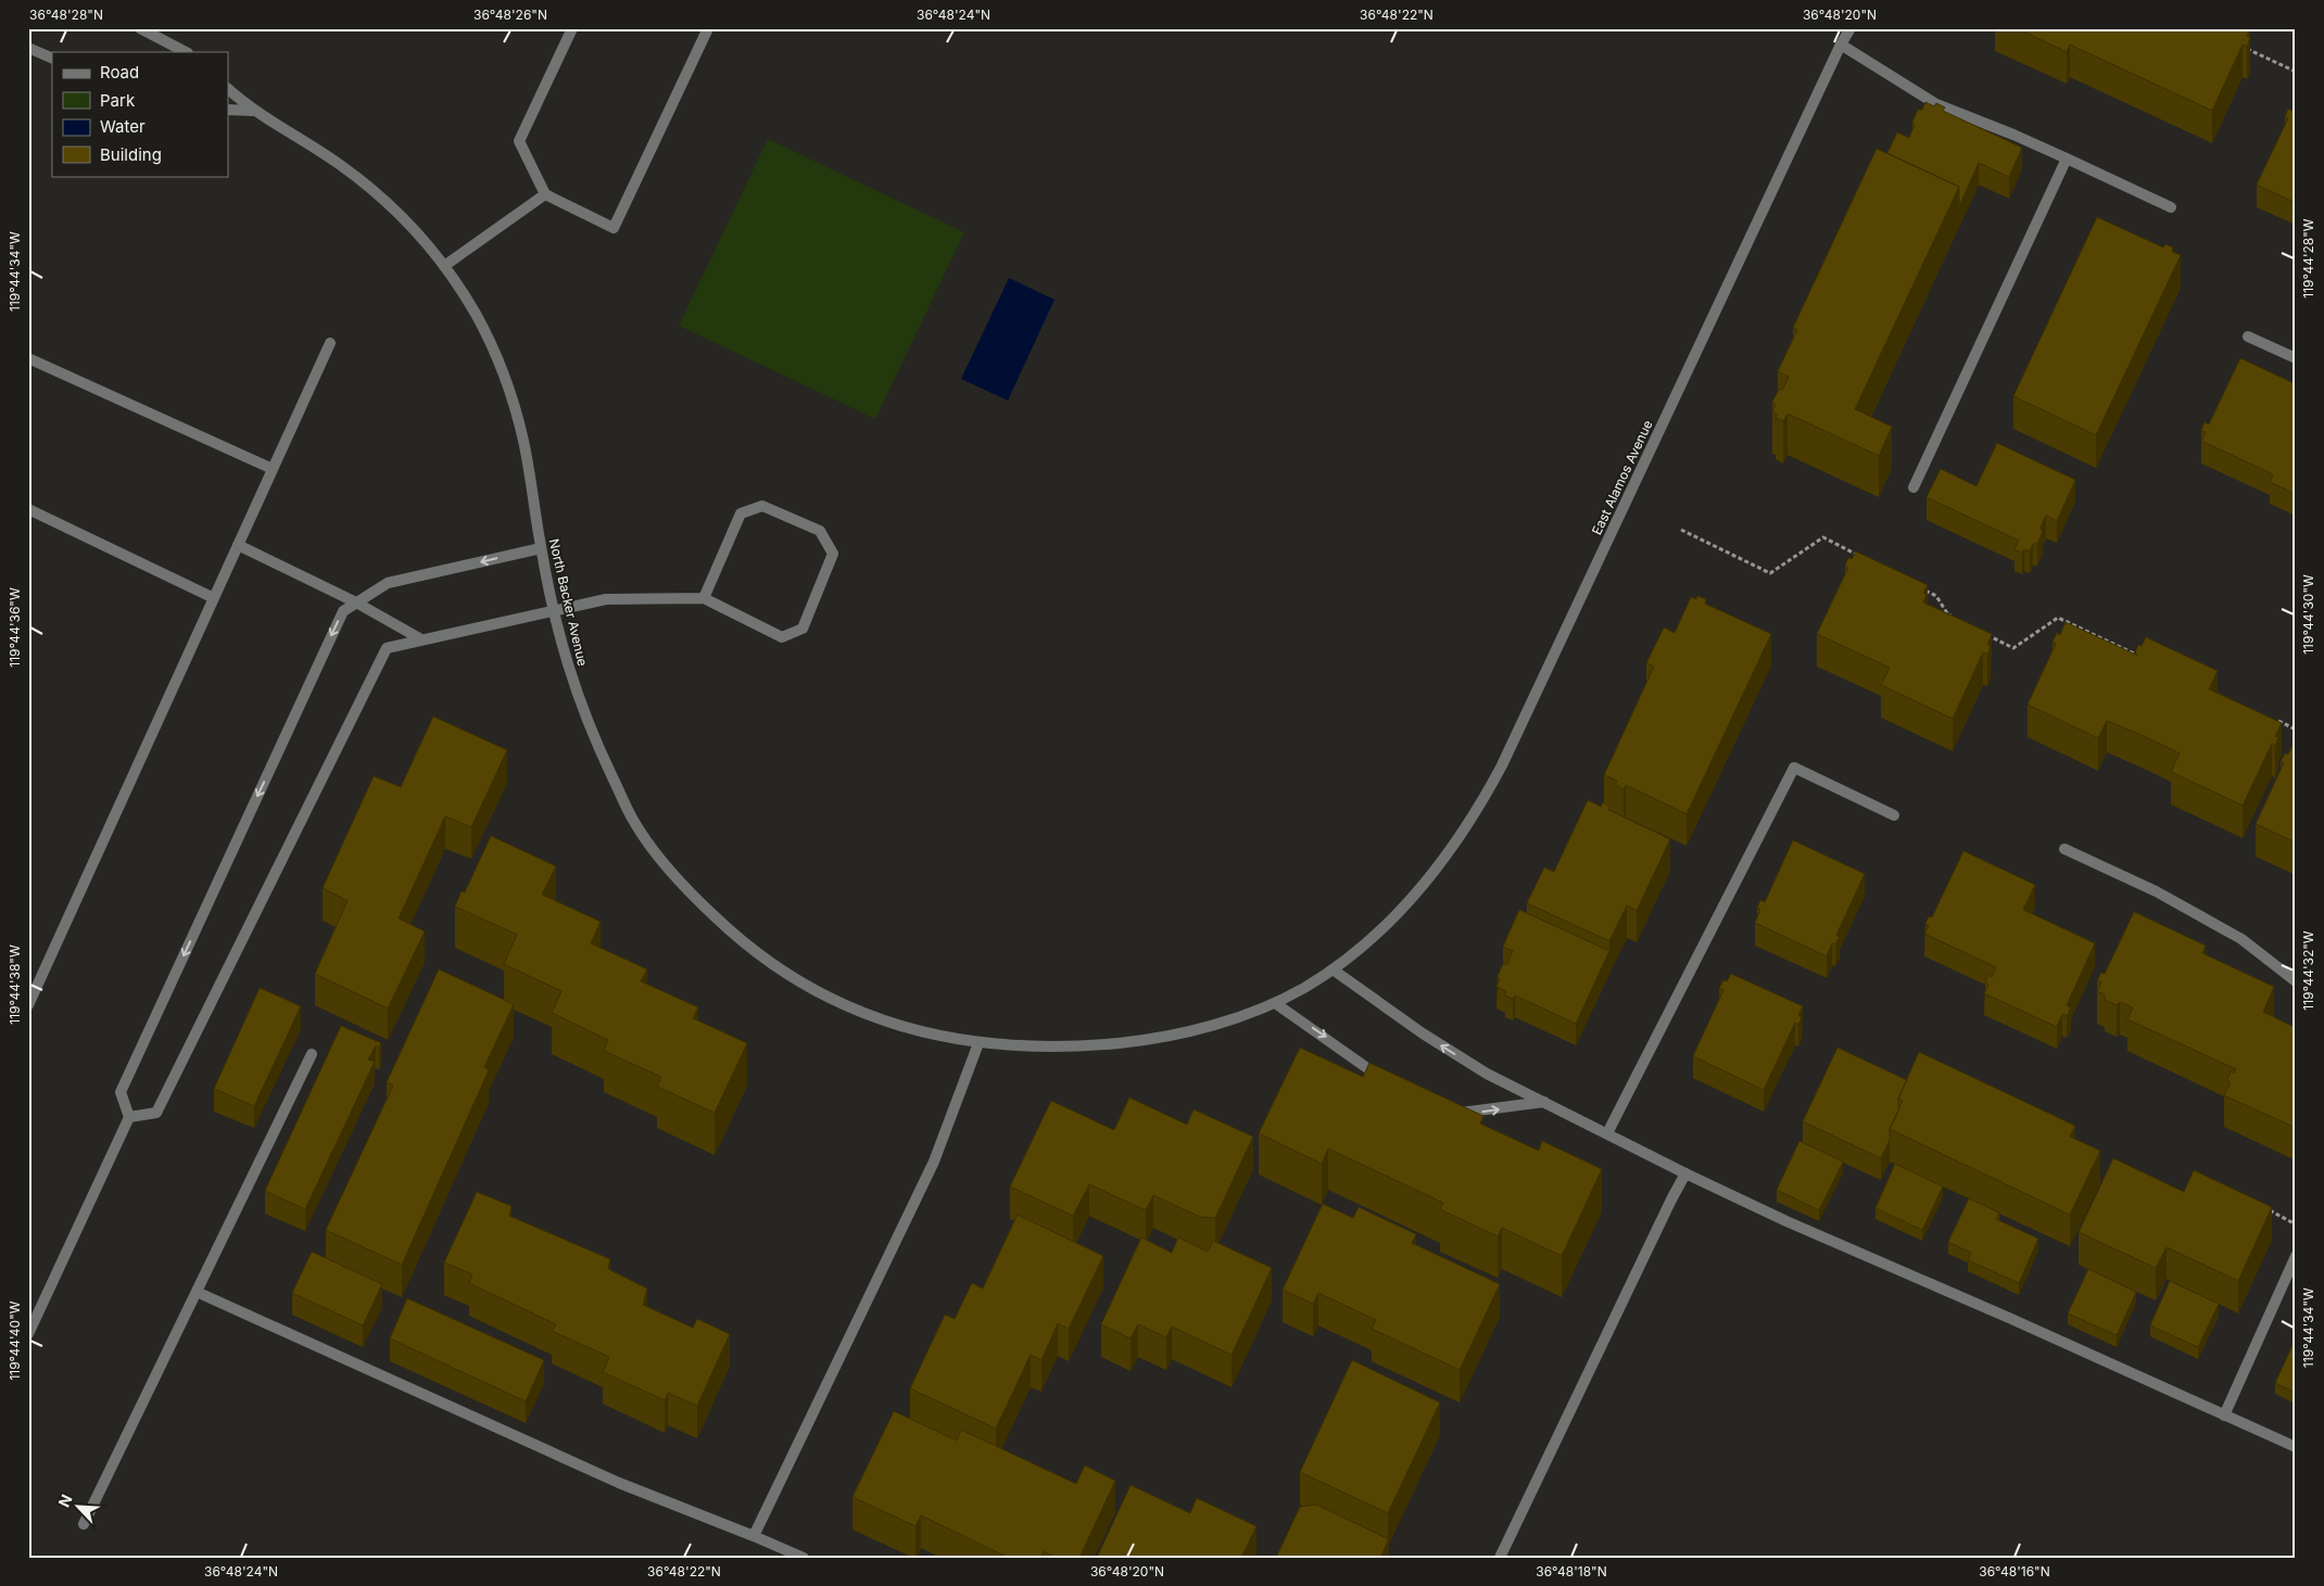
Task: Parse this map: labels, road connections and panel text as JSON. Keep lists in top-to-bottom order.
{
  "streets": {
    "street": ["East Alamos Avenue", "North Backer Avenue"]
  },
  "crossings": [
    ["East Alamos Avenue", "North Backer Avenue"]
  ],
  "legend": [
    "Road",
    "Park",
    "Water",
    "Building"
  ],
  "north": "top left",
  "coordinates": [
    "36°48'28\"N",
    "36°48'26\"N",
    "36°48'24\"N",
    "36°48'22\"N",
    "36°48'20\"N",
    "119°44'28\"W",
    "119°44'34\"W",
    "119°44'30\"W",
    "119°44'36\"W",
    "119°44'32\"W",
    "119°44'38\"W",
    "119°44'40\"W",
    "36°48'18\"N",
    "36°48'16\"N"
  ]
}
